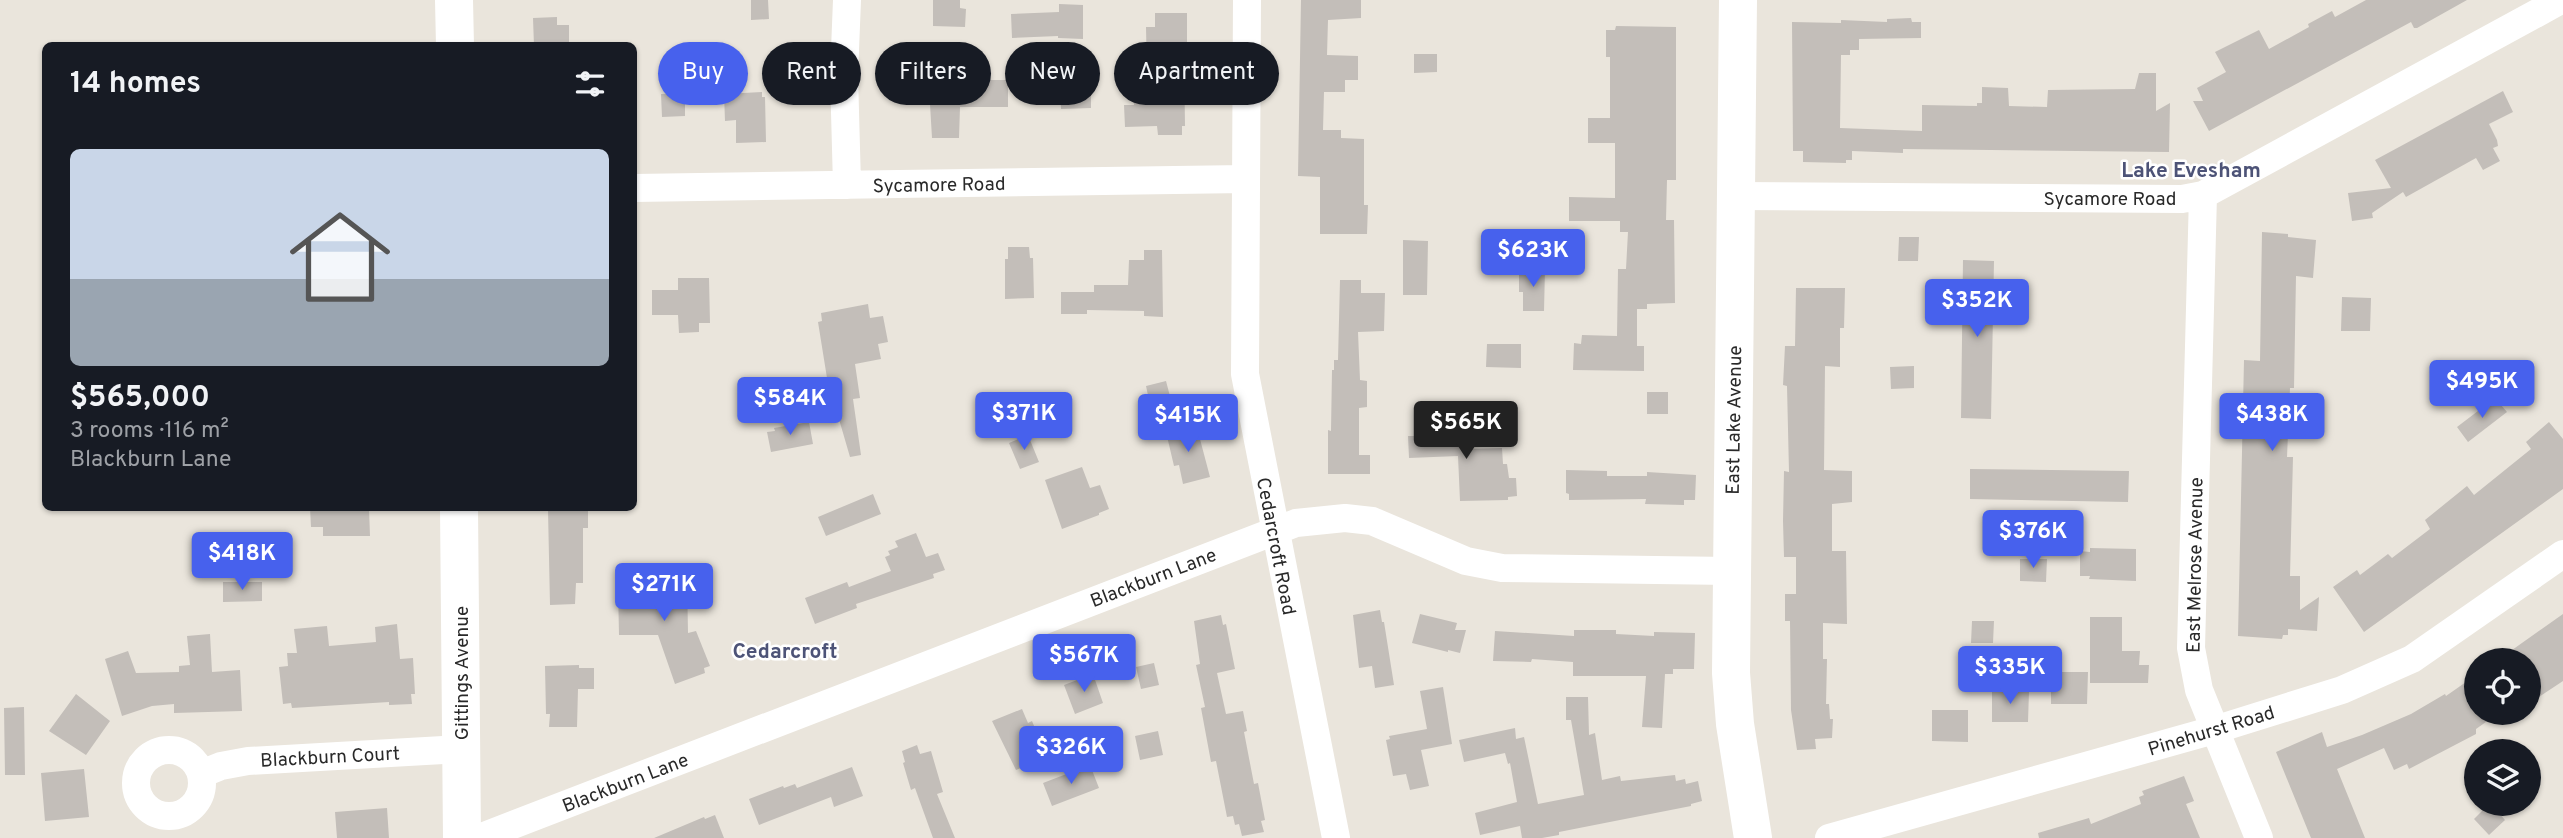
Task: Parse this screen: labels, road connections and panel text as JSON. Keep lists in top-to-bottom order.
{
  "streets": {
    "street": [
      "Sycamore Road",
      "East Lake Avenue",
      "Cedarcroft Road",
      "East Melrose Avenue",
      "Blackburn Lane",
      "Gittings Avenue",
      "Pinehurst Road",
      "Blackburn Court"
    ]
  },
  "crossings": [
    ["Sycamore Road", "East Lake Avenue"],
    ["Sycamore Road", "Cedarcroft Road"],
    ["Sycamore Road", "East Melrose Avenue"],
    ["East Lake Avenue", "Blackburn Lane"],
    ["Cedarcroft Road", "Blackburn Lane"],
    ["East Melrose Avenue", "Pinehurst Road"],
    ["Gittings Avenue", "Blackburn Court"]
  ],
  "districts": ["Lake Evesham", "Cedarcroft"],
  "page": {
    "chip": [
      "Buy",
      "Rent",
      "Filters",
      "New",
      "Apartment"
    ],
    "heading": "14 homes",
    "list": [
      {
        "name": "$565,000",
        "note": "3 rooms · 116 m² · Blackburn Lane"
      }
    ],
    "price": [
      "$623K",
      "$352K",
      "$495K",
      "$584K",
      "$371K",
      "$438K",
      "$415K",
      "$565K",
      "$376K",
      "$418K",
      "$271K",
      "$567K",
      "$335K",
      "$326K"
    ]
  }
}
